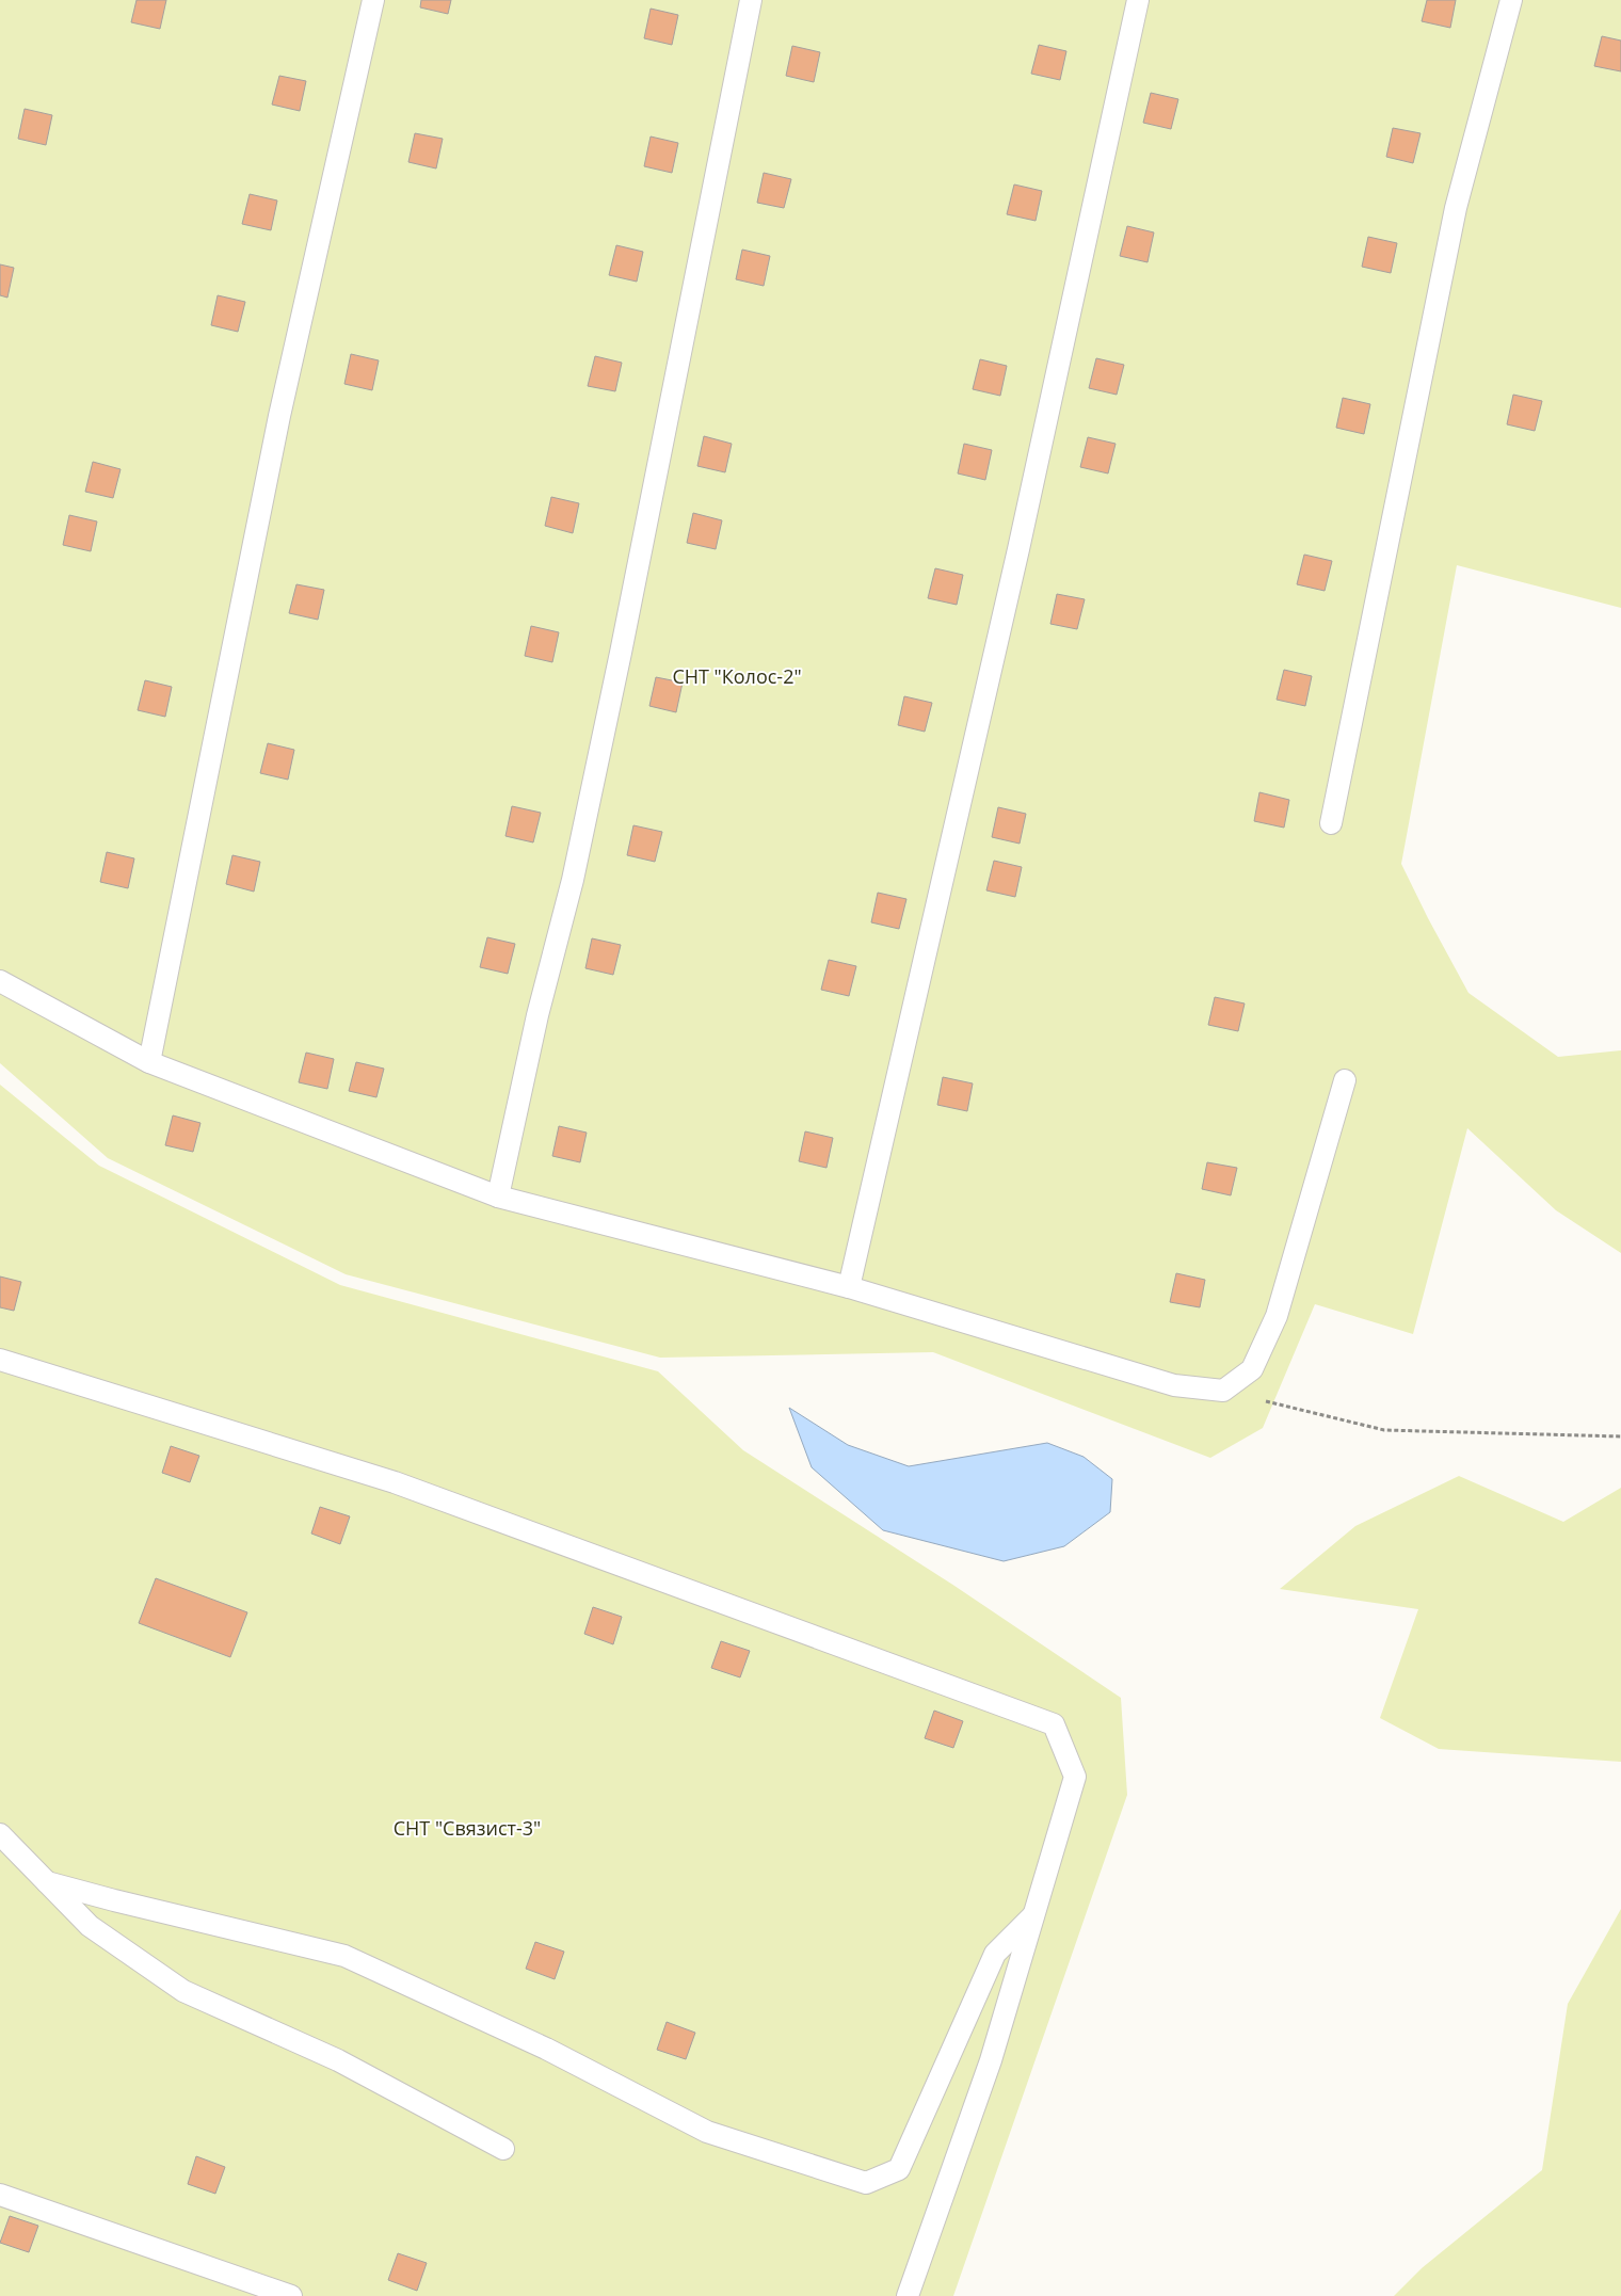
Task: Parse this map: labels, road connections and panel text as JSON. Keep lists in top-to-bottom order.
{
  "parks": ["СНТ \"Колос-2\"", "СНТ \"Связист-3\""]
}
